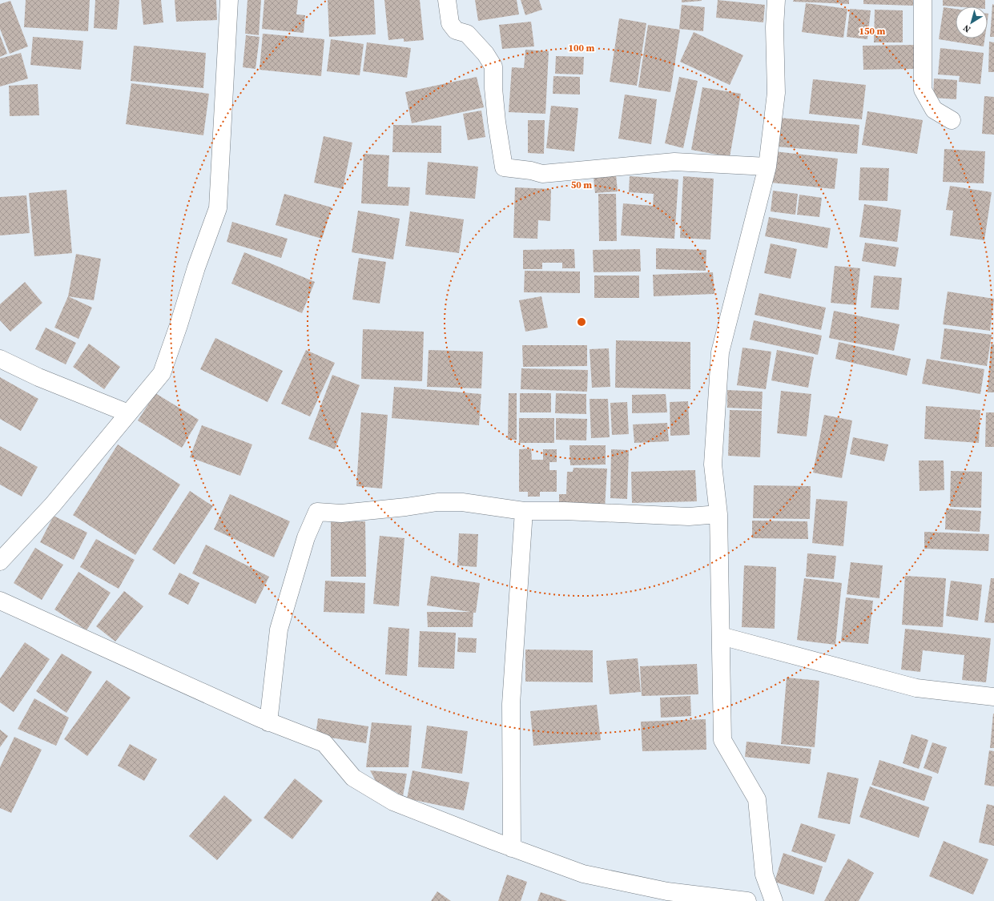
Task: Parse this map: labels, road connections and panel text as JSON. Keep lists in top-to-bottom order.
{
  "north": "bottom left",
  "rings": ["150 m", "100 m", "50 m"]
}
